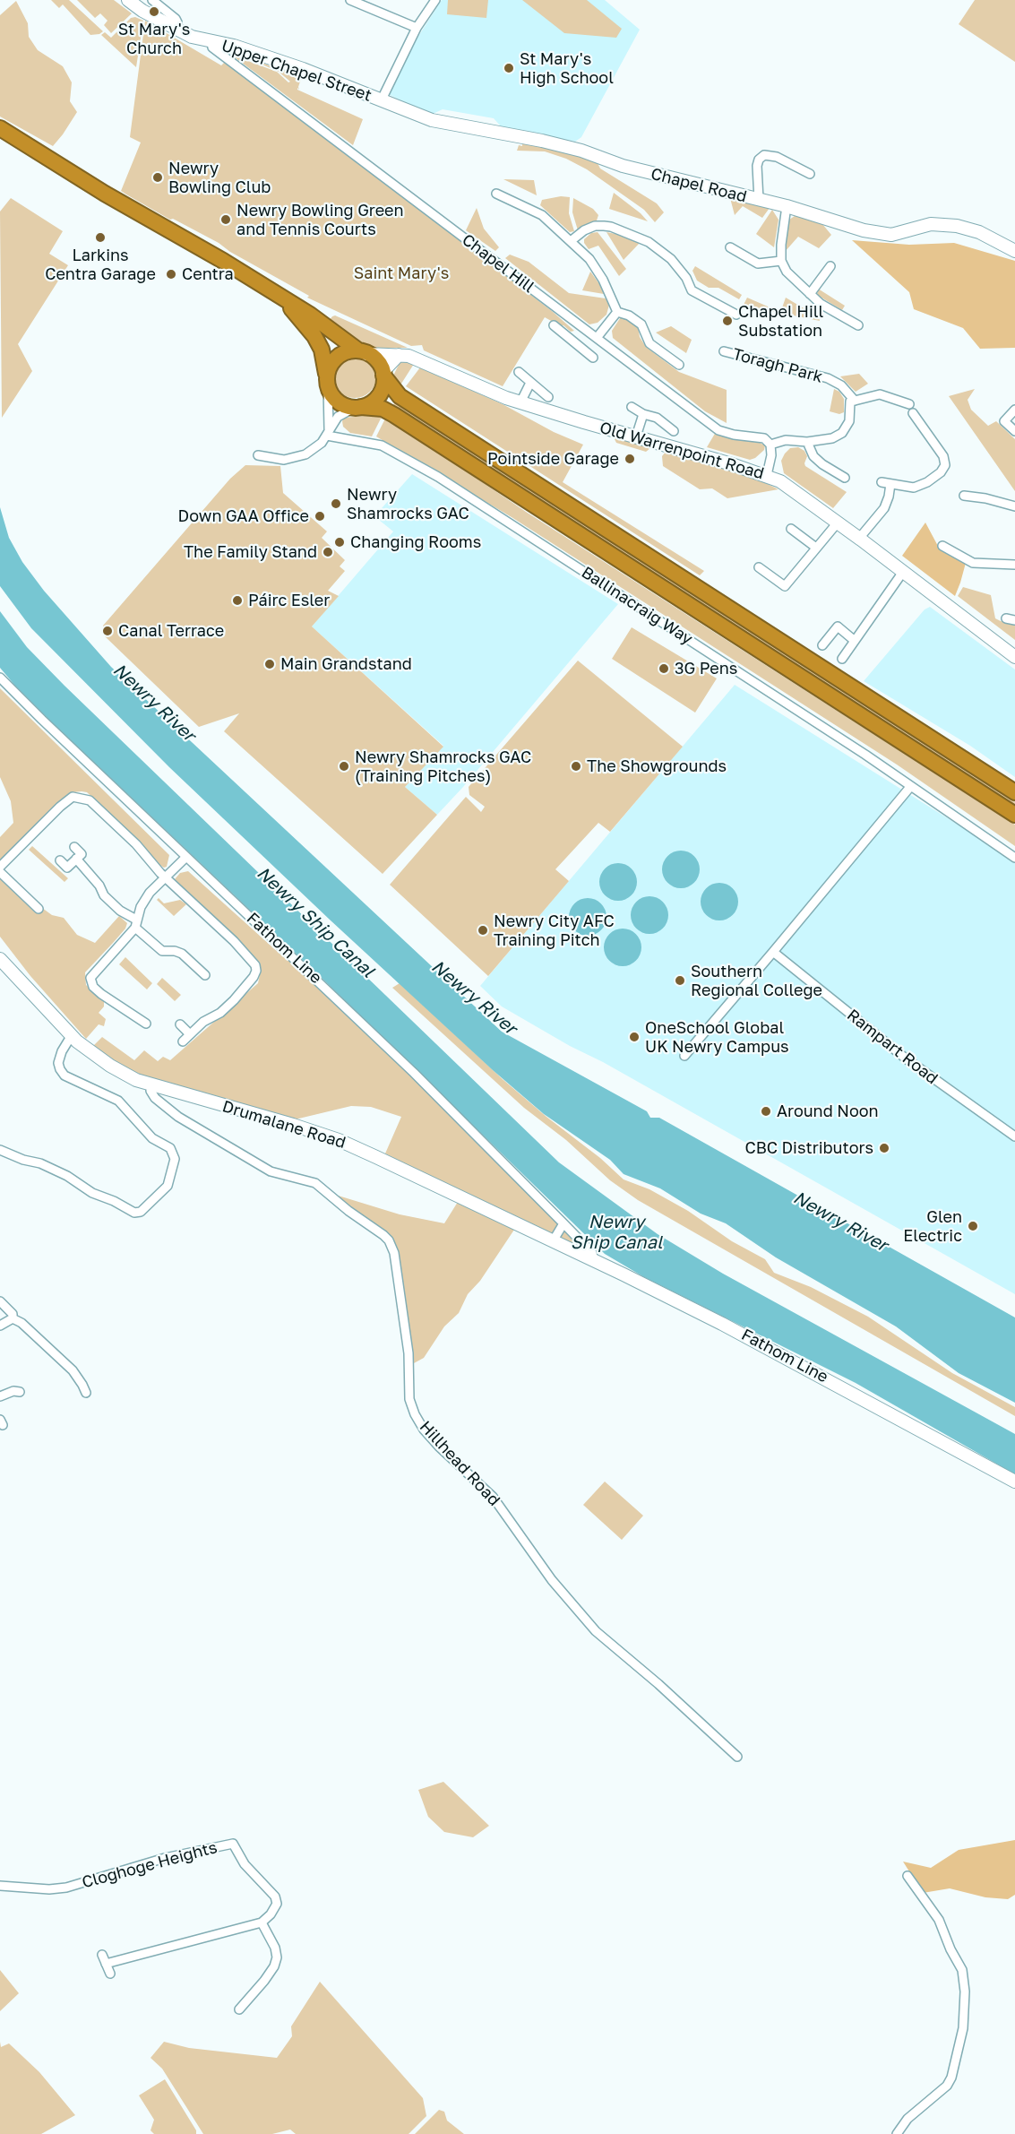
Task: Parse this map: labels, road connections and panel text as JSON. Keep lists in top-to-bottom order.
{
  "streets": {
    "street": [
      "Upper Chapel Street",
      "Chapel Road",
      "Chapel Hill",
      "Toragh Park",
      "Old Warrenpoint Road",
      "Ballinacraig Way",
      "Fathom Line",
      "Rampart Road",
      "Drumalane Road",
      "Hillhead Road",
      "Cloghoge Heights"
    ]
  },
  "crossings": [
    ["Upper Chapel Street", "Chapel Road"],
    ["Upper Chapel Street", "Chapel Hill"],
    ["Fathom Line", "Drumalane Road"],
    ["Drumalane Road", "Hillhead Road"]
  ],
  "water": ["Newry River", "Newry Ship Canal"],
  "parks": ["Saint Mary's"],
  "places": [
    "St Mary's Church",
    "St Mary's High School",
    "Newry Bowling Club",
    "Newry Bowling Green and Tennis Courts",
    "Larkins Centra Garage",
    "Centra",
    "Chapel Hill Substation",
    "Pointside Garage",
    "Newry Shamrocks GAC",
    "Down GAA Office",
    "Changing Rooms",
    "The Family Stand",
    "Páirc Esler",
    "Canal Terrace",
    "Main Grandstand",
    "3G Pens",
    "Newry Shamrocks GAC (Training Pitches)",
    "The Showgrounds",
    "Newry City AFC Training Pitch",
    "Southern Regional College",
    "OneSchool Global UK Newry Campus",
    "Around Noon",
    "CBC Distributors",
    "Glen Electric"
  ]
}
